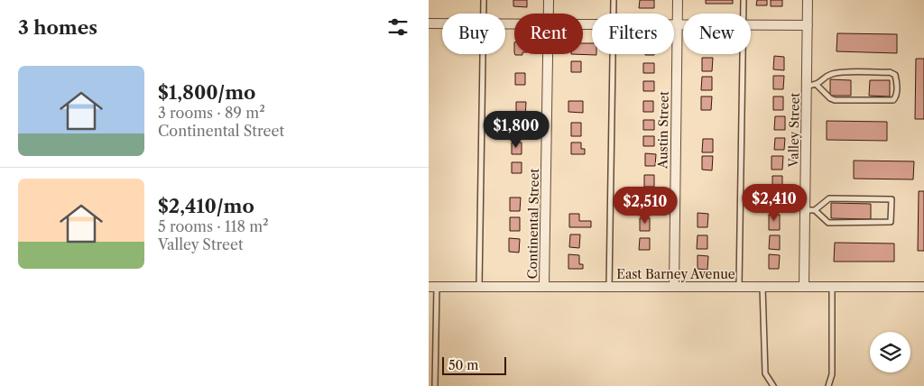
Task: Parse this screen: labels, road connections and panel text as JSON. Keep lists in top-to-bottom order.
{
  "streets": {
    "street": [
      "Austin Street",
      "Valley Street",
      "Continental Street",
      "East Barney Avenue"
    ]
  },
  "crossings": [
    ["Austin Street", "East Barney Avenue"],
    ["Valley Street", "East Barney Avenue"],
    ["Continental Street", "East Barney Avenue"]
  ],
  "scale_bar": "50 m",
  "page": {
    "heading": "3 homes",
    "chip": [
      "Buy",
      "Rent",
      "Filters",
      "New"
    ],
    "list": [
      {
        "name": "$1,800/mo",
        "note": "3 rooms · 89 m² · Continental Street"
      },
      {
        "name": "$2,410/mo",
        "note": "5 rooms · 118 m² · Valley Street"
      }
    ],
    "price": ["$1,800", "$2,410", "$2,510"],
    "scale": "50 m"
  }
}
